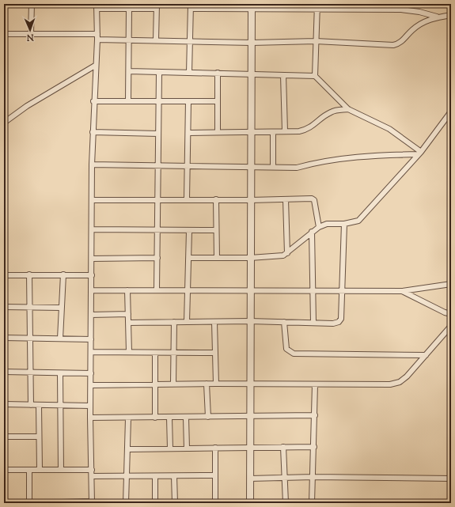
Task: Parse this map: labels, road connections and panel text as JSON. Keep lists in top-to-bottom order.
{
  "north": "bottom"
}
